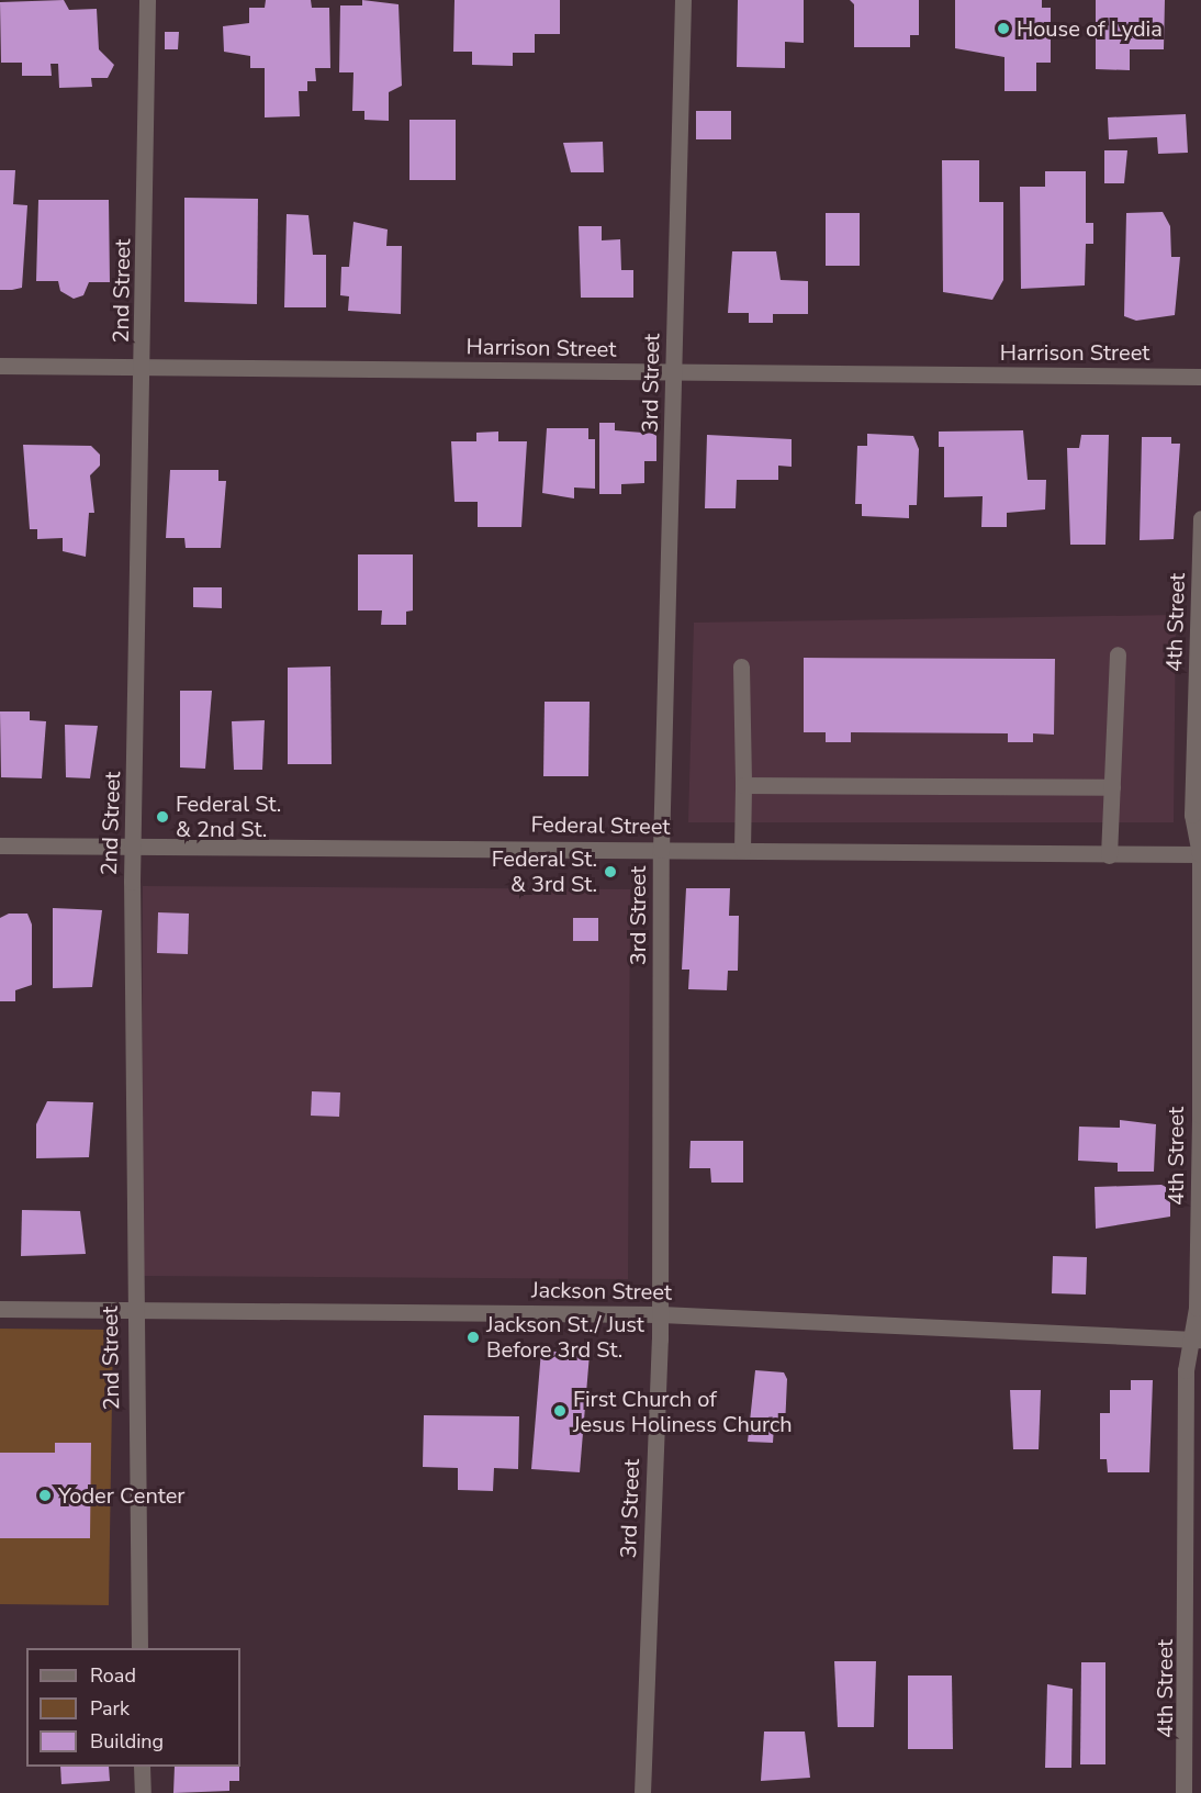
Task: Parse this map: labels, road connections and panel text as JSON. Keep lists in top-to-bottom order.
{
  "streets": {
    "street": [
      "2nd Street",
      "Harrison Street",
      "3rd Street",
      "4th Street",
      "Federal Street",
      "Jackson Street"
    ]
  },
  "crossings": [
    ["2nd Street", "Harrison Street"],
    ["2nd Street", "Federal Street"],
    ["2nd Street", "Jackson Street"],
    ["Harrison Street", "3rd Street"],
    ["3rd Street", "Federal Street"],
    ["3rd Street", "Jackson Street"],
    ["4th Street", "Federal Street"],
    ["4th Street", "Jackson Street"]
  ],
  "places": [
    "House of Lydia",
    "Federal St. & 2nd St.",
    "Federal St. & 3rd St.",
    "Jackson St./ Just Before 3rd St.",
    "First Church of Jesus Holiness Church",
    "Yoder Center"
  ],
  "legend": ["Road", "Park", "Building"]
}
